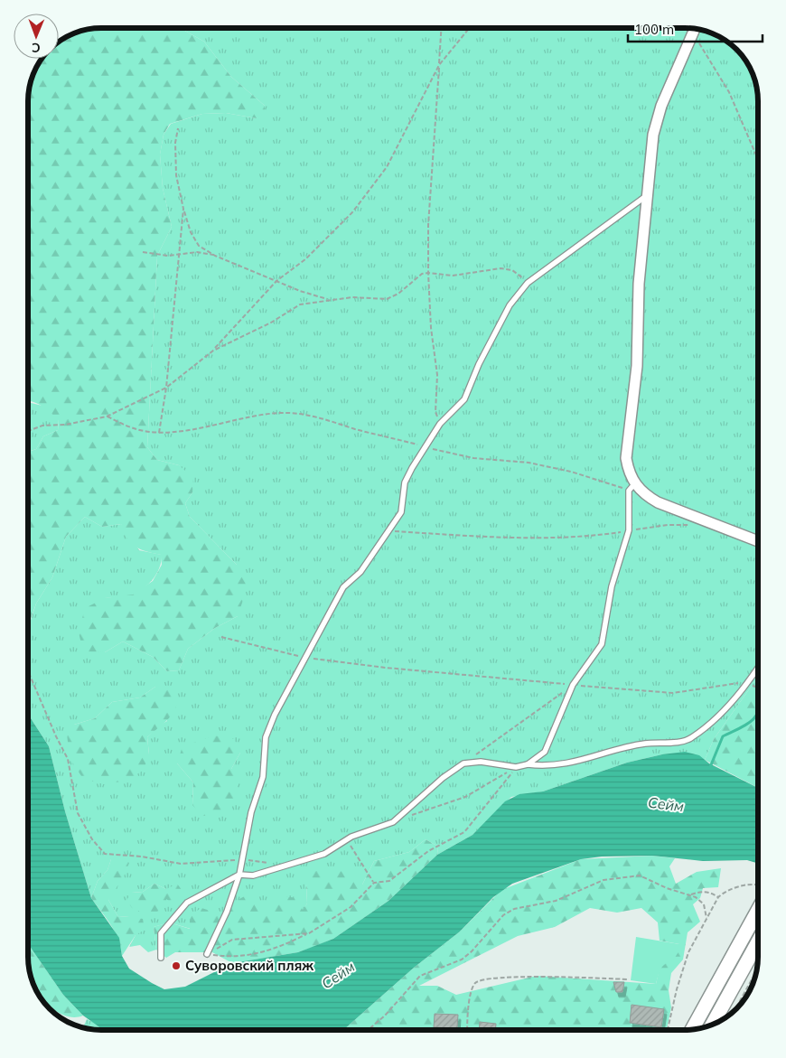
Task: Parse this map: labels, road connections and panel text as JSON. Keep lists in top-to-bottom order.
{
  "water": ["Сейм"],
  "places": ["Суворовский пляж"],
  "scale_bar": "100 m",
  "north": "bottom"
}
